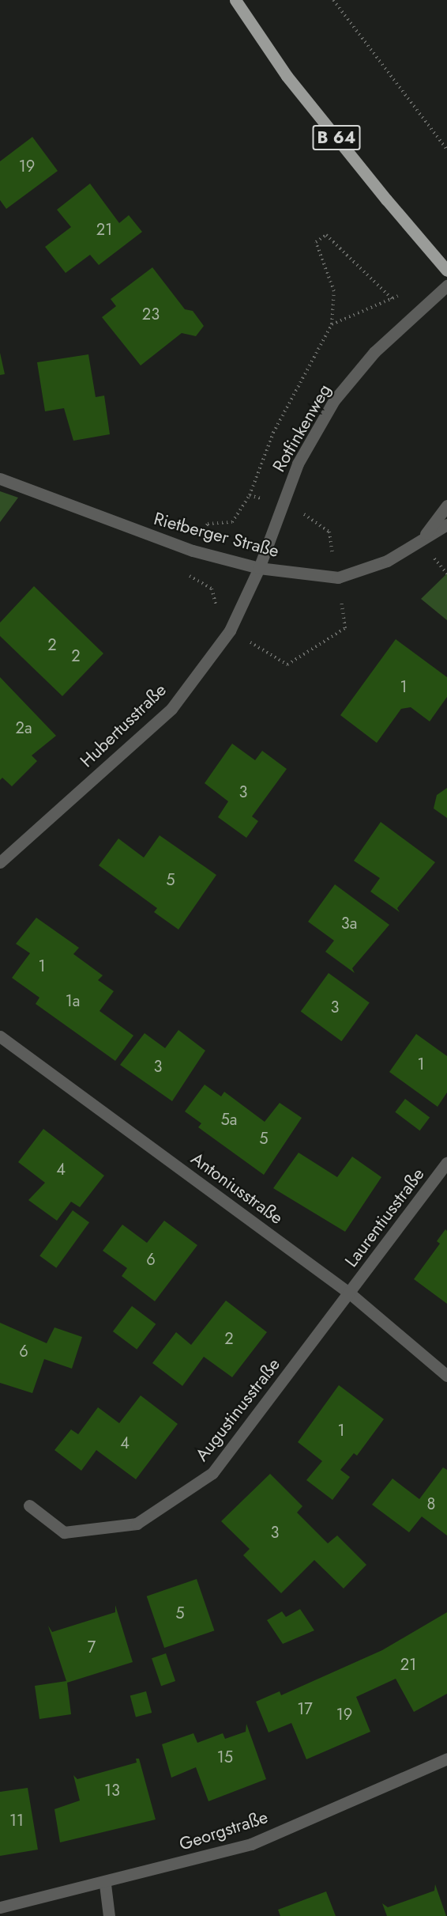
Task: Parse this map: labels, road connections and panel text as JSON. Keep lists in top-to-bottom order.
{
  "streets": {
    "main road": ["B 64"],
    "street": [
      "Rotfinkenweg",
      "Rietberger Straße",
      "Hubertusstraße",
      "Antoniusstraße",
      "Laurentiusstraße",
      "Augustinusstraße",
      "Georgstraße"
    ]
  },
  "crossings": [
    ["Rotfinkenweg", "Rietberger Straße"],
    ["Rotfinkenweg", "Hubertusstraße"],
    ["Rietberger Straße", "Hubertusstraße"],
    ["Antoniusstraße", "Laurentiusstraße"],
    ["Antoniusstraße", "Augustinusstraße"],
    ["Laurentiusstraße", "Augustinusstraße"]
  ],
  "house_numbers": [
    "19",
    "21",
    "23",
    "2",
    "2",
    "1",
    "2a",
    "3",
    "5",
    "3a",
    "1",
    "1a",
    "3",
    "1",
    "3",
    "5a",
    "5",
    "4",
    "6",
    "2",
    "6",
    "1",
    "4",
    "8",
    "3",
    "5",
    "7",
    "21",
    "17",
    "19",
    "15",
    "13",
    "11"
  ]
}
